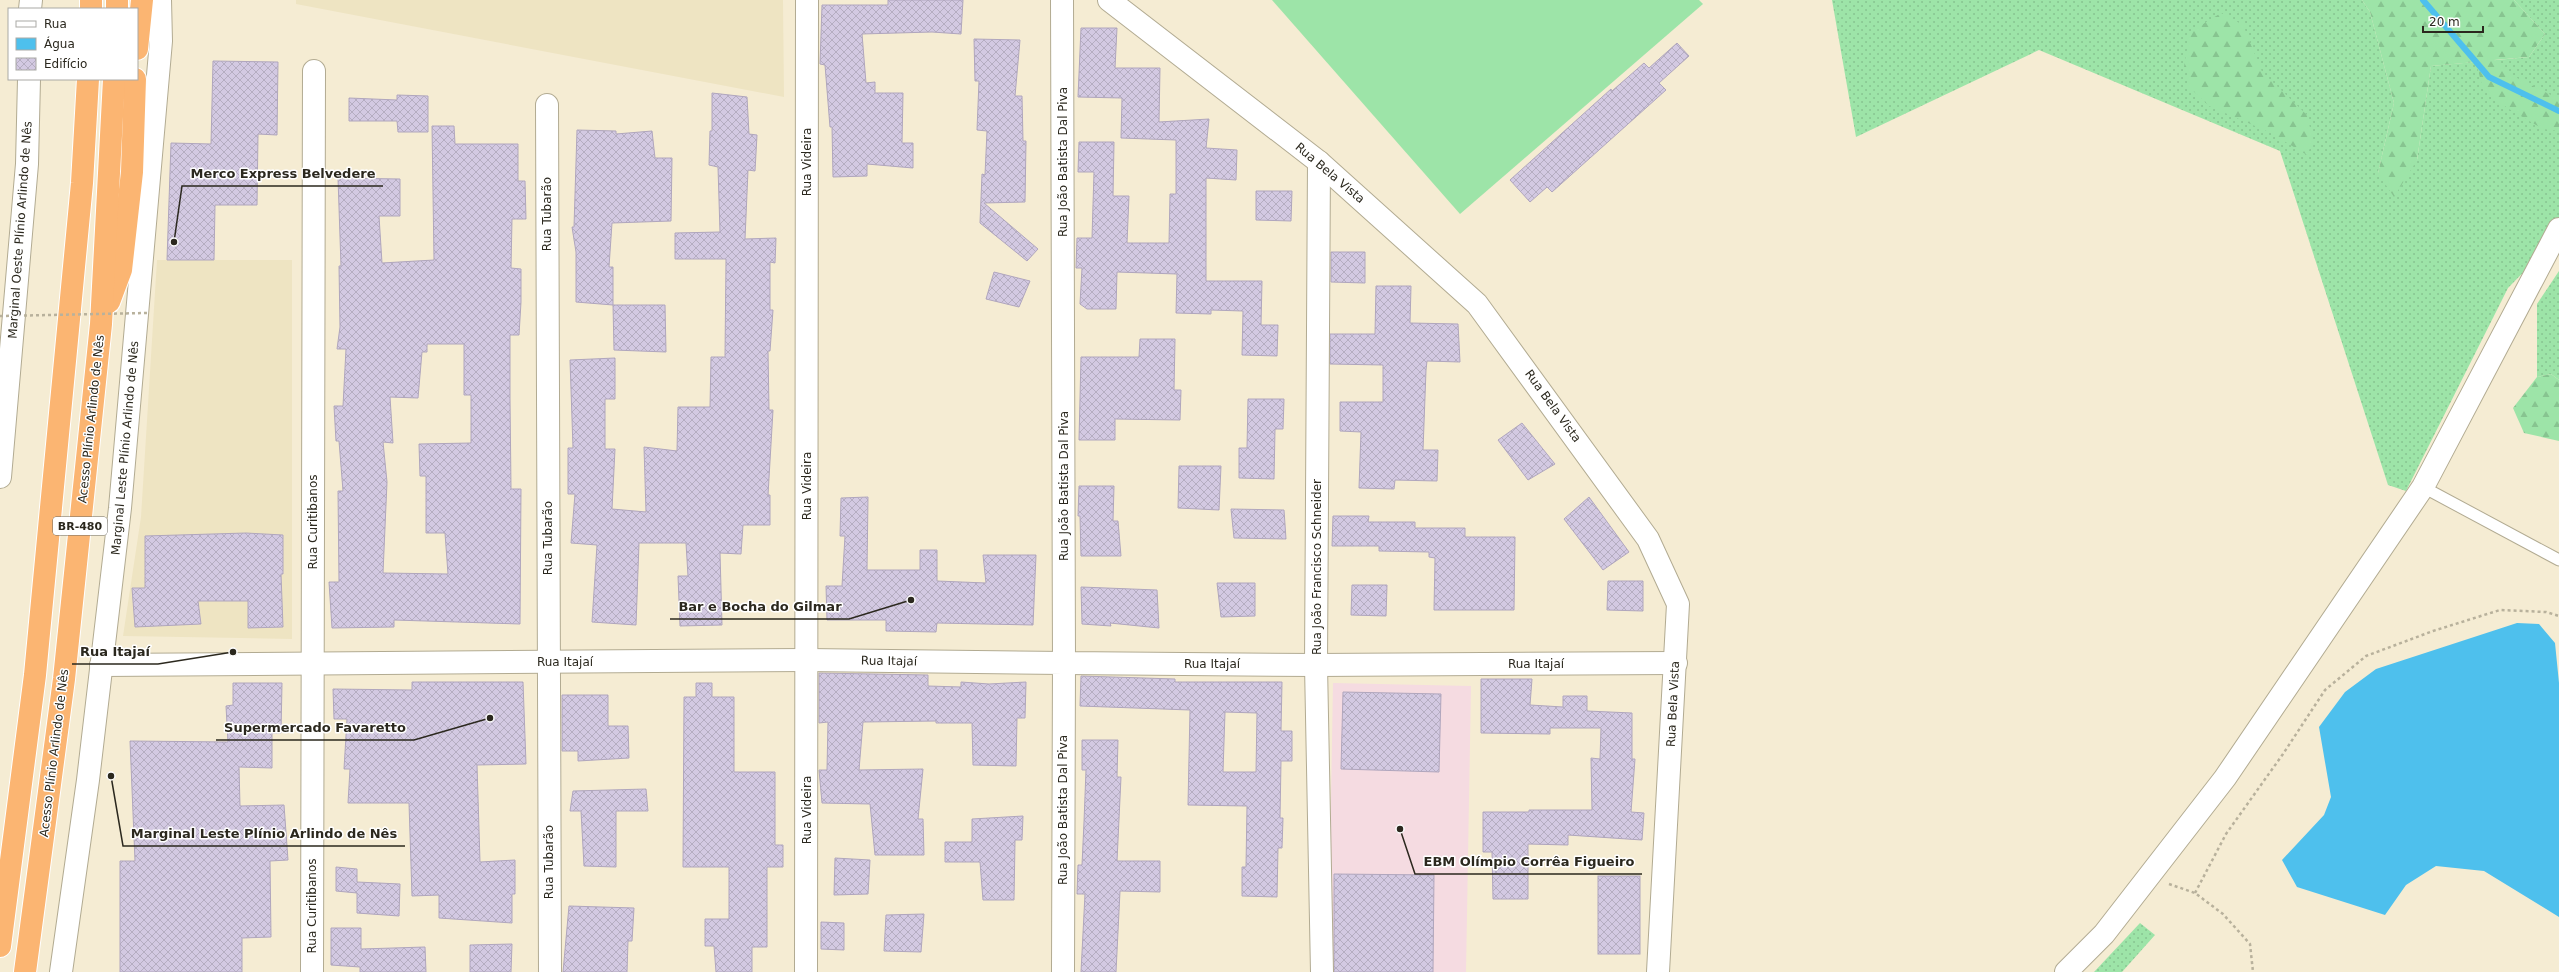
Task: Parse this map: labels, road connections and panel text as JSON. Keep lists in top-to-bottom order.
{
  "streets": {
    "highway": ["Acesso Plínio Arlindo de Nês", "BR-480"],
    "street": [
      "Rua Videira",
      "Rua João Batista Dal Piva",
      "Rua Bela Vista",
      "Rua Tubarão",
      "Marginal Oeste Plínio Arlindo de Nês",
      "Marginal Leste Plínio Arlindo de Nês",
      "Rua Curitibanos",
      "Rua João Francisco Schneider",
      "Rua Itajaí"
    ]
  },
  "crossings": [
    ["Rua Videira", "Rua Itajaí"],
    ["Rua João Batista Dal Piva", "Rua Itajaí"],
    ["Rua Bela Vista", "Rua João Francisco Schneider"],
    ["Rua Bela Vista", "Rua Itajaí"],
    ["Rua Tubarão", "Rua Itajaí"],
    ["Marginal Leste Plínio Arlindo de Nês", "Rua Itajaí"],
    ["Rua Curitibanos", "Rua Itajaí"],
    ["Rua João Francisco Schneider", "Rua Itajaí"]
  ],
  "places": [
    "Merco Express Belvedere",
    "Bar e Bocha do Gilmar",
    "Rua Itajaí",
    "Supermercado Favaretto",
    "Marginal Leste Plínio Arlindo de Nês",
    "EBM Olímpio Corrêa Figueiro"
  ],
  "legend": ["Rua", "Água", "Edifício"],
  "scale_bar": "20 m"
}
